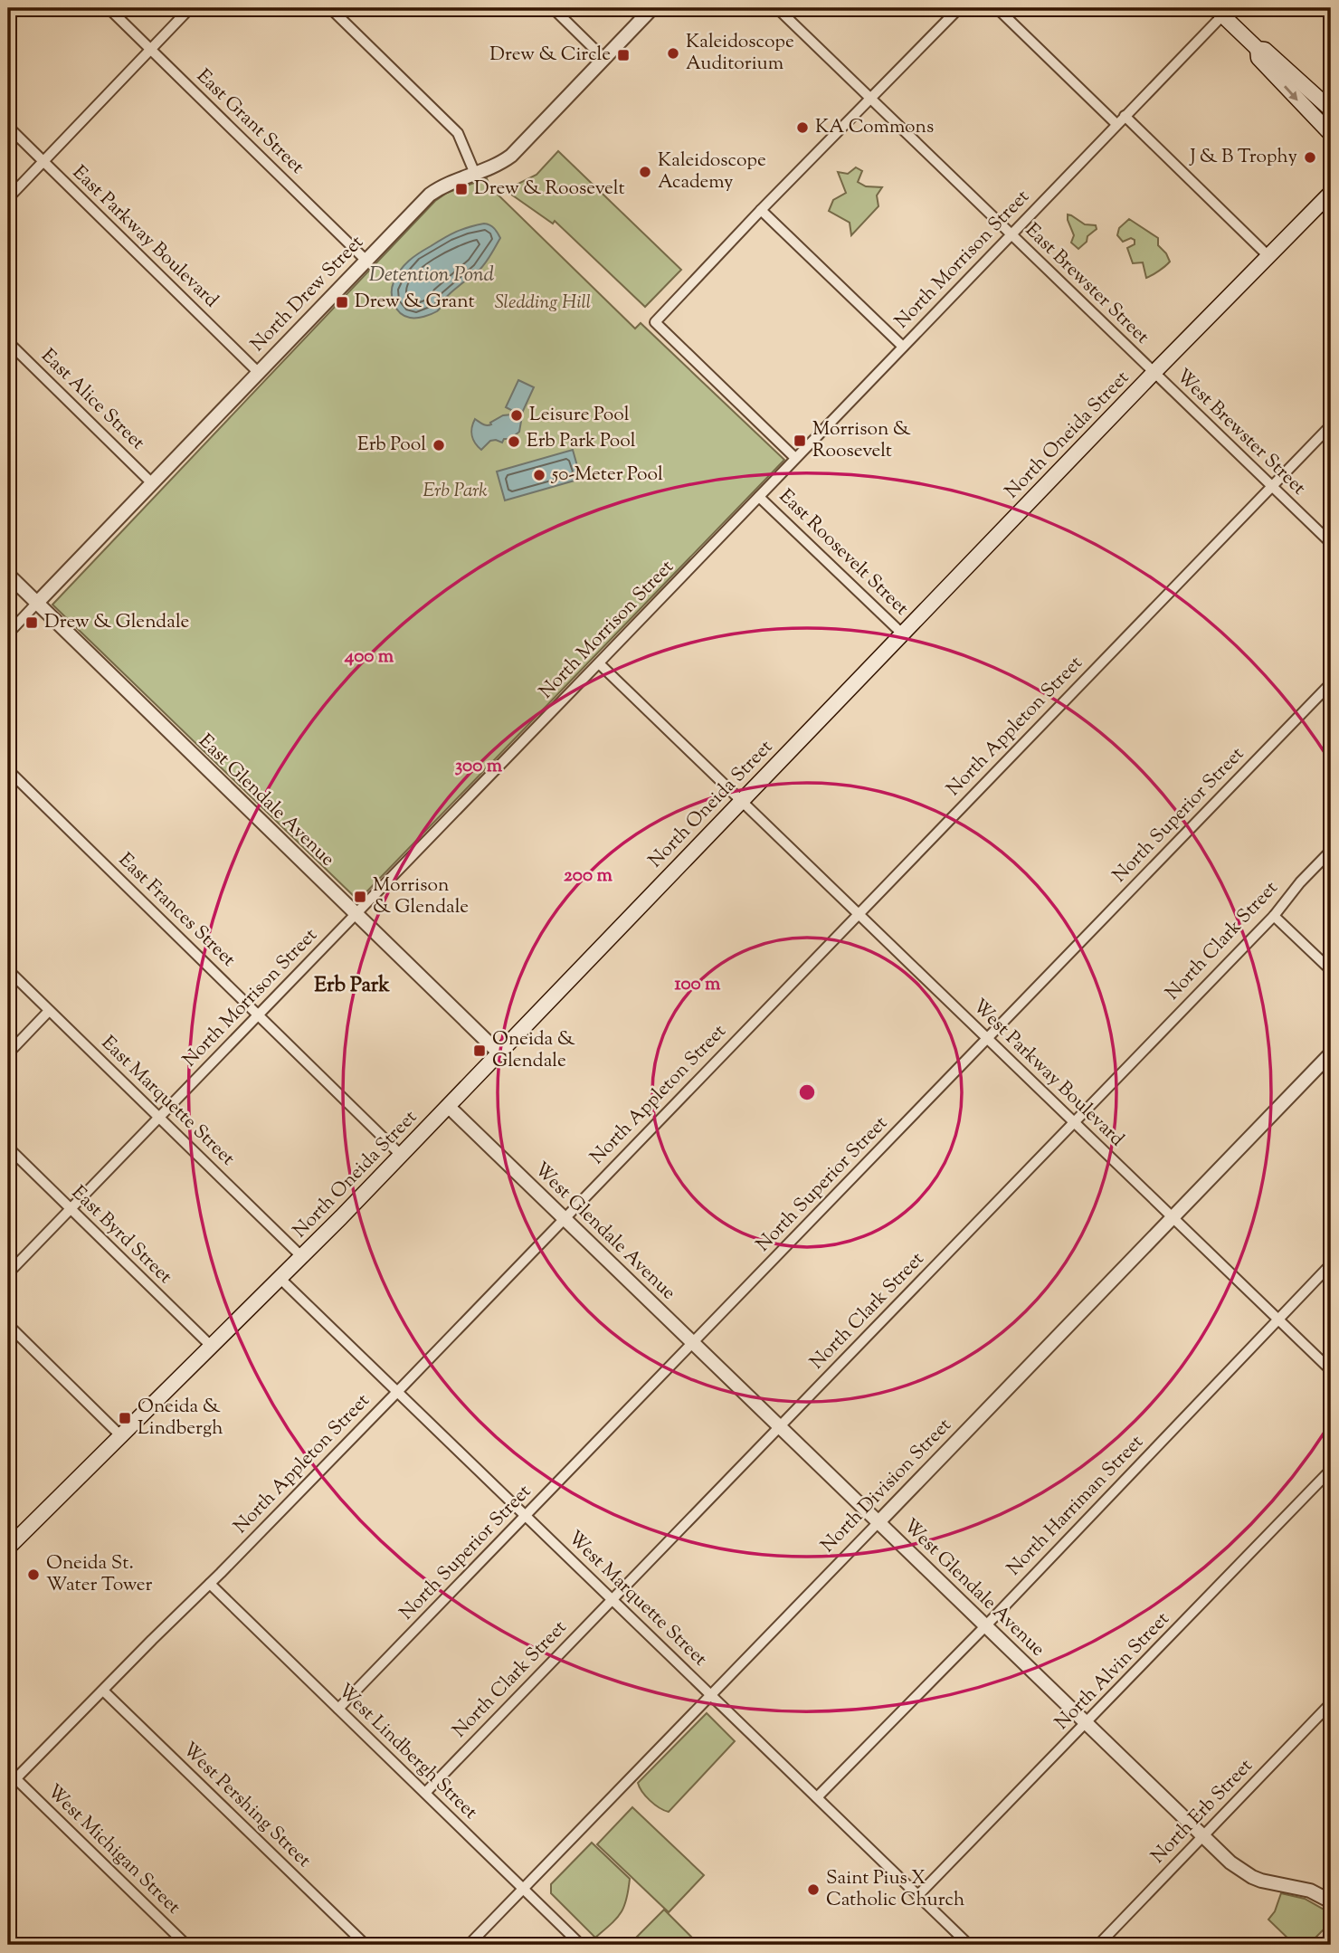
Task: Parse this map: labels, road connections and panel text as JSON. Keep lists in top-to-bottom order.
{
  "streets": {
    "main road": ["North Oneida Street"],
    "street": [
      "East Grant Street",
      "East Parkway Boulevard",
      "North Morrison Street",
      "East Brewster Street",
      "North Drew Street",
      "East Alice Street",
      "West Brewster Street",
      "East Roosevelt Street",
      "North Appleton Street",
      "East Glendale Avenue",
      "North Superior Street",
      "East Frances Street",
      "North Clark Street",
      "West Parkway Boulevard",
      "East Marquette Street",
      "West Glendale Avenue",
      "East Byrd Street",
      "North Division Street",
      "North Harriman Street",
      "West Marquette Street",
      "North Alvin Street",
      "West Lindbergh Street",
      "West Pershing Street",
      "North Erb Street",
      "West Michigan Street"
    ]
  },
  "crossings": [
    ["East Grant Street", "North Drew Street"],
    ["East Parkway Boulevard", "North Drew Street"],
    ["North Morrison Street", "East Brewster Street"],
    ["North Morrison Street", "East Roosevelt Street"],
    ["North Morrison Street", "East Glendale Avenue"],
    ["North Morrison Street", "East Frances Street"],
    ["North Morrison Street", "East Marquette Street"],
    ["North Morrison Street", "East Byrd Street"],
    ["East Brewster Street", "West Brewster Street"],
    ["East Brewster Street", "North Oneida Street"],
    ["North Drew Street", "East Alice Street"],
    ["North Drew Street", "East Glendale Avenue"],
    ["West Brewster Street", "North Oneida Street"],
    ["West Brewster Street", "North Appleton Street"],
    ["North Oneida Street", "East Roosevelt Street"],
    ["North Oneida Street", "East Glendale Avenue"],
    ["North Oneida Street", "East Frances Street"],
    ["North Oneida Street", "West Parkway Boulevard"],
    ["North Oneida Street", "East Marquette Street"],
    ["North Oneida Street", "West Glendale Avenue"],
    ["North Oneida Street", "East Byrd Street"],
    ["North Oneida Street", "West Marquette Street"],
    ["North Appleton Street", "West Parkway Boulevard"],
    ["North Appleton Street", "West Glendale Avenue"],
    ["North Appleton Street", "West Marquette Street"],
    ["North Appleton Street", "West Lindbergh Street"],
    ["North Appleton Street", "West Pershing Street"],
    ["North Appleton Street", "West Michigan Street"],
    ["North Superior Street", "West Parkway Boulevard"],
    ["North Superior Street", "West Glendale Avenue"],
    ["North Superior Street", "West Marquette Street"],
    ["North Superior Street", "West Lindbergh Street"],
    ["North Clark Street", "West Parkway Boulevard"],
    ["North Clark Street", "West Glendale Avenue"],
    ["North Clark Street", "West Marquette Street"],
    ["North Clark Street", "West Lindbergh Street"],
    ["West Parkway Boulevard", "North Division Street"],
    ["West Parkway Boulevard", "North Harriman Street"],
    ["West Glendale Avenue", "North Division Street"],
    ["West Glendale Avenue", "North Harriman Street"],
    ["West Glendale Avenue", "North Alvin Street"],
    ["West Glendale Avenue", "North Erb Street"],
    ["North Division Street", "West Marquette Street"],
    ["North Division Street", "West Lindbergh Street"],
    ["North Harriman Street", "West Marquette Street"],
    ["West Marquette Street", "North Alvin Street"]
  ],
  "districts": ["Erb Park"],
  "water": ["Detention Pond"],
  "parks": ["Sledding Hill", "Erb Park"],
  "places": {
    "other": [
      "Kaleidoscope Auditorium",
      "KA Commons",
      "J & B Trophy",
      "Kaleidoscope Academy",
      "Leisure Pool",
      "Erb Park Pool",
      "Erb Pool",
      "50-Meter Pool",
      "Oneida St. Water Tower",
      "Saint Pius X Catholic Church"
    ],
    "transit": [
      "Drew & Circle",
      "Drew & Roosevelt",
      "Drew & Grant",
      "Morrison & Roosevelt",
      "Drew & Glendale",
      "Morrison & Glendale",
      "Oneida & Glendale",
      "Oneida & Lindbergh"
    ]
  },
  "rings": [
    "400 m",
    "300 m",
    "200 m",
    "100 m"
  ]
}
